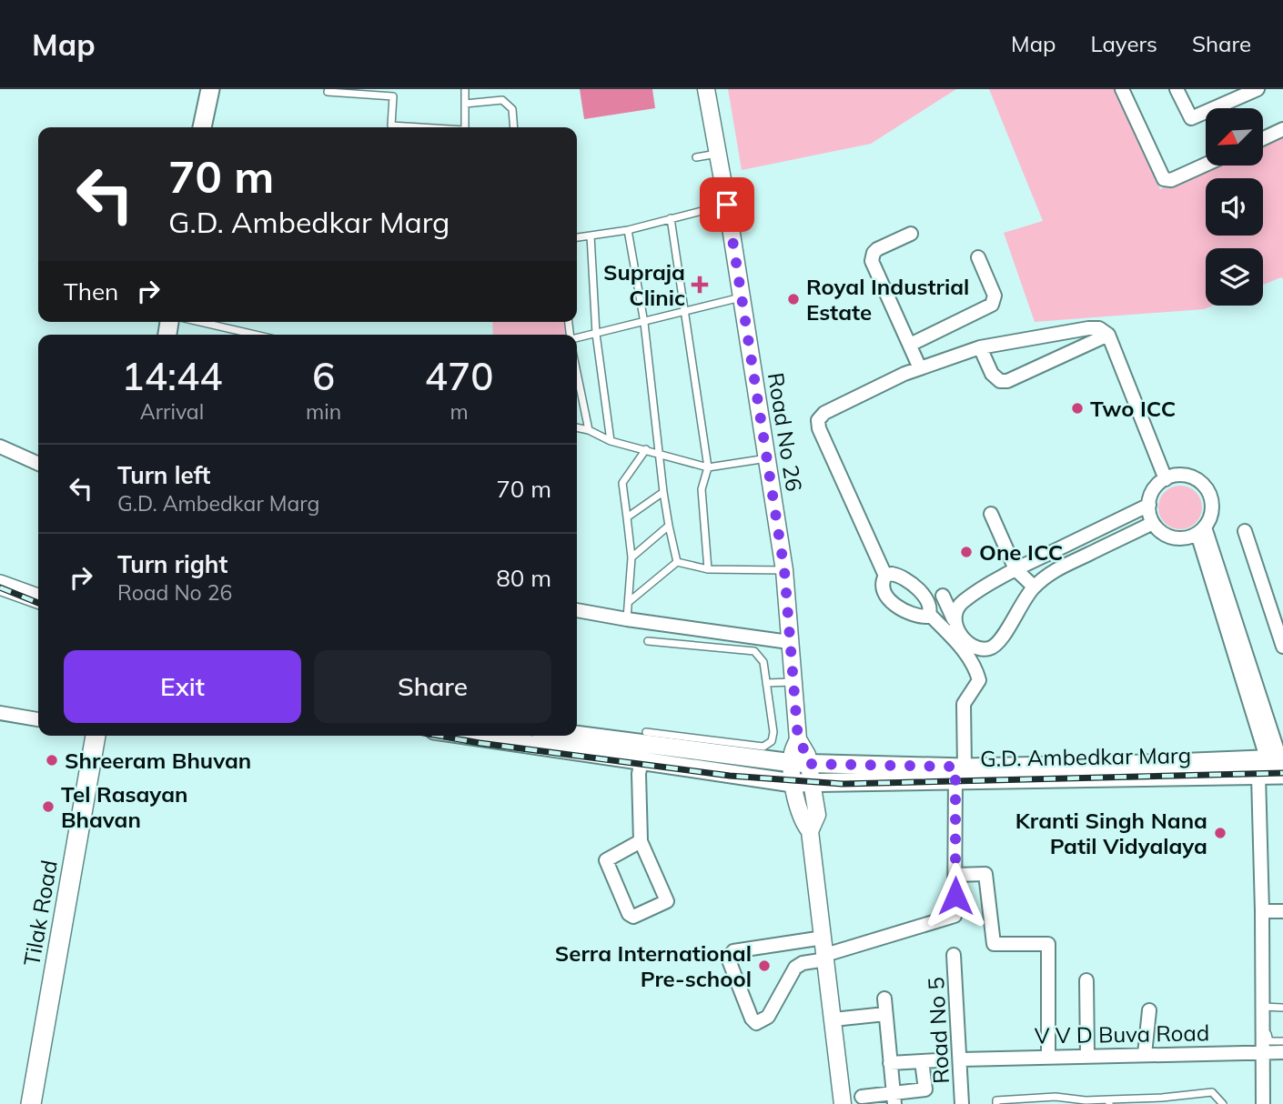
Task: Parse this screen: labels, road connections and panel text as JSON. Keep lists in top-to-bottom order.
{
  "streets": {
    "main road": ["G.D. Ambedkar Marg", "Tilak Road"],
    "street": ["Road No 26", "Road No 5", "V V D Buva Road"]
  },
  "crossings": [
    ["Road No 26", "G.D. Ambedkar Marg"],
    ["Road No 5", "V V D Buva Road"]
  ],
  "places": {
    "health": ["Supraja Clinic"],
    "other": [
      "Royal Industrial Estate",
      "Two ICC",
      "One ICC",
      "Shreeram Bhuvan",
      "Tel Rasayan Bhavan",
      "Kranti Singh Nana Patil Vidyalaya",
      "Serra International Pre-school"
    ]
  },
  "north": "bottom left",
  "page": {
    "header": "Map",
    "nav": ["Map", "Layers", "Share"],
    "turn": ["70 m", "G.D. Ambedkar Marg"],
    "then": "Then",
    "eta": [
      "14:44",
      "Arrival",
      "6",
      "min",
      "470",
      "m"
    ],
    "list": [
      {
        "name": "Turn left",
        "note": "G.D. Ambedkar Marg",
        "value": "70 m"
      },
      {
        "name": "Turn right",
        "note": "Road No 26",
        "value": "80 m"
      }
    ],
    "buttons": ["Exit", "Share"]
  }
}
